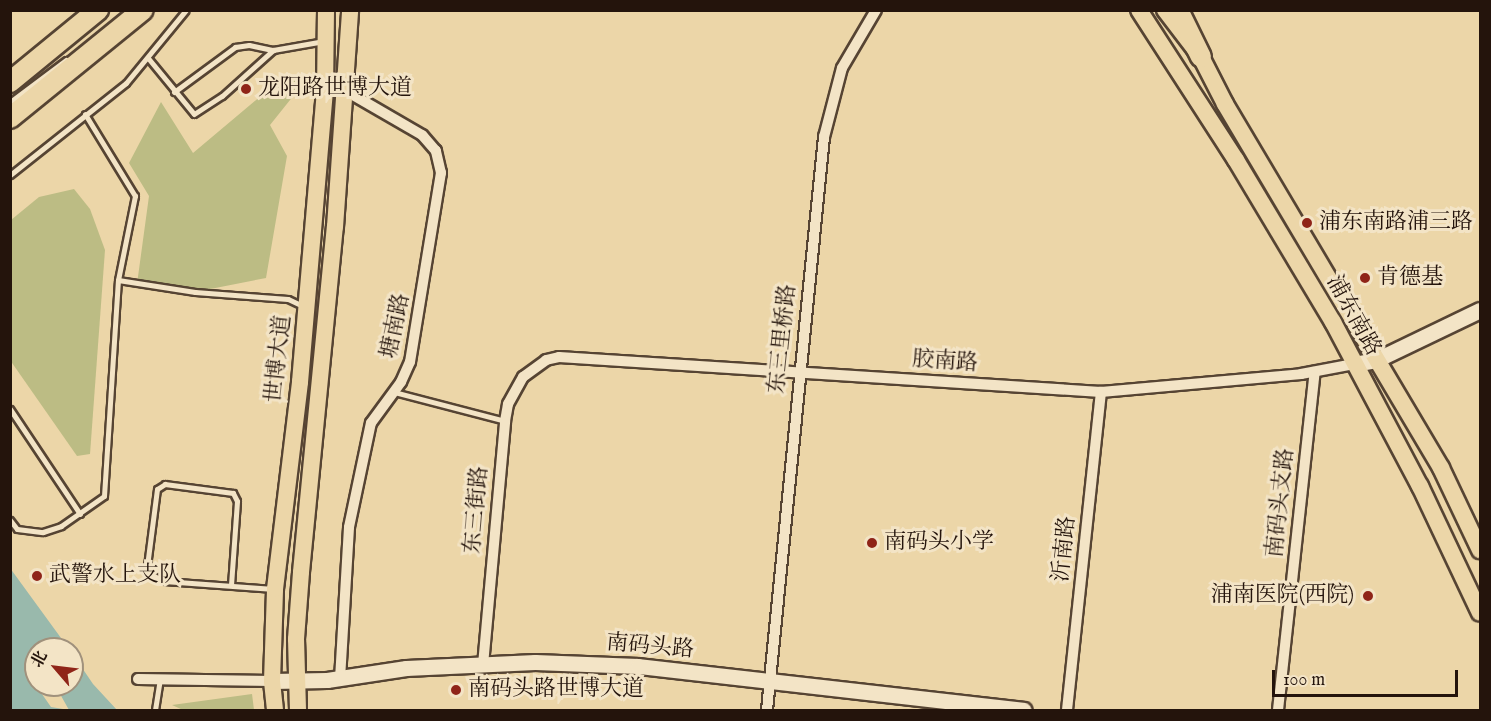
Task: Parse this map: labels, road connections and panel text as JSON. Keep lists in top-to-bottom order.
{
  "streets": {
    "main road": ["浦东南路", "世博大道"],
    "street": [
      "塘南路",
      "东三里桥路",
      "胶南路",
      "南码头支路",
      "东三街路",
      "沂南路",
      "南码头路"
    ]
  },
  "crossings": [
    ["浦东南路", "胶南路"],
    ["塘南路", "世博大道"],
    ["塘南路", "南码头路"],
    ["东三里桥路", "胶南路"],
    ["东三里桥路", "南码头路"],
    ["世博大道", "南码头路"],
    ["胶南路", "南码头支路"],
    ["胶南路", "东三街路"],
    ["胶南路", "沂南路"],
    ["东三街路", "南码头路"]
  ],
  "places": [
    "龙阳路世博大道",
    "浦东南路浦三路",
    "肯德基",
    "南码头小学",
    "武警水上支队",
    "浦南医院(西院)",
    "南码头路世博大道"
  ],
  "scale_bar": "100 m",
  "north": "top left"
}
